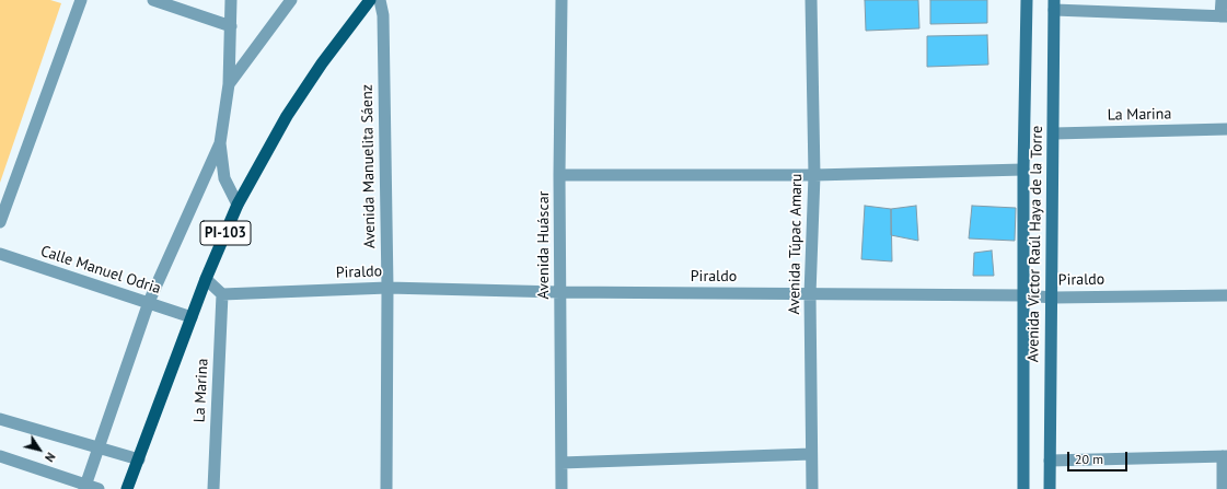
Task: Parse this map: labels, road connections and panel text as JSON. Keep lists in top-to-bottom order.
{
  "streets": {
    "main road": ["PI-103", "Avenida Víctor Raúl Haya de la Torre"],
    "street": [
      "La Marina",
      "Avenida Manuelita Sáenz",
      "Avenida Túpac Amaru",
      "Avenida Huáscar",
      "Calle Manuel Odria",
      "Piraldo"
    ]
  },
  "crossings": [
    ["La Marina", "Avenida Víctor Raúl Haya de la Torre"],
    ["La Marina", "Piraldo"],
    ["Avenida Manuelita Sáenz", "Piraldo"],
    ["PI-103", "Calle Manuel Odria"],
    ["Avenida Túpac Amaru", "Piraldo"],
    ["Avenida Víctor Raúl Haya de la Torre", "Piraldo"],
    ["Avenida Huáscar", "Piraldo"]
  ],
  "scale_bar": "20 m",
  "north": "bottom right"
}
